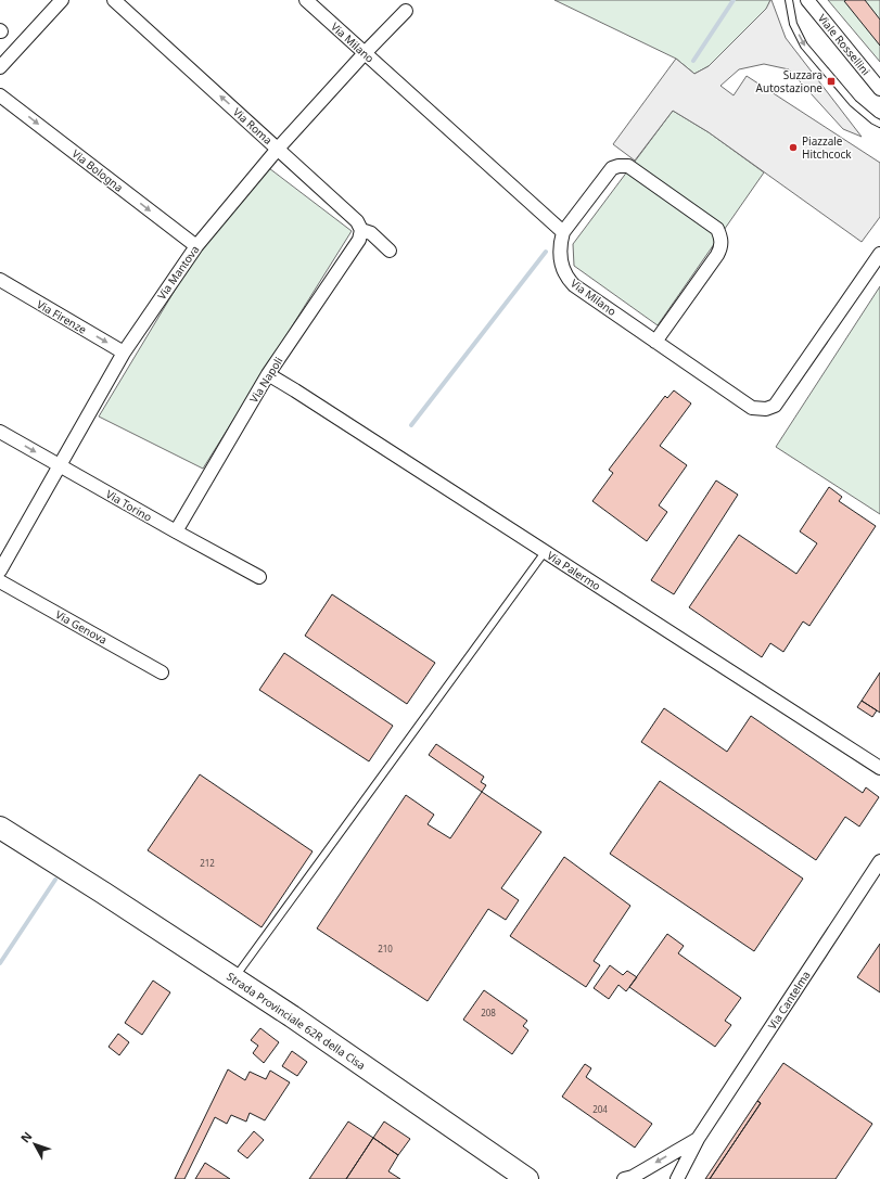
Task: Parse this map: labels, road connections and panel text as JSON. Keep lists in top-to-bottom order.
{
  "streets": {
    "main road": ["Strada Provinciale 62R della Cisa"],
    "street": [
      "Via Milano",
      "Viale Rossellini",
      "Via Roma",
      "Via Bologna",
      "Via Mantova",
      "Via Firenze",
      "Via Napoli",
      "Via Torino",
      "Via Palermo",
      "Via Genova",
      "Via Cantelma"
    ]
  },
  "crossings": [
    ["Via Milano", "Via Mantova"],
    ["Via Roma", "Via Mantova"],
    ["Via Roma", "Via Napoli"],
    ["Via Bologna", "Via Mantova"],
    ["Via Mantova", "Via Firenze"],
    ["Via Mantova", "Via Torino"],
    ["Via Napoli", "Via Torino"],
    ["Via Napoli", "Via Palermo"]
  ],
  "one_way": ["Via Roma", "Via Bologna", "Via Firenze"],
  "places": {
    "transit": ["Suzzara Autostazione"],
    "other": ["Piazzale Hitchcock"]
  },
  "house_numbers": [
    "212",
    "210",
    "208",
    "204"
  ],
  "north": "top left"
}
